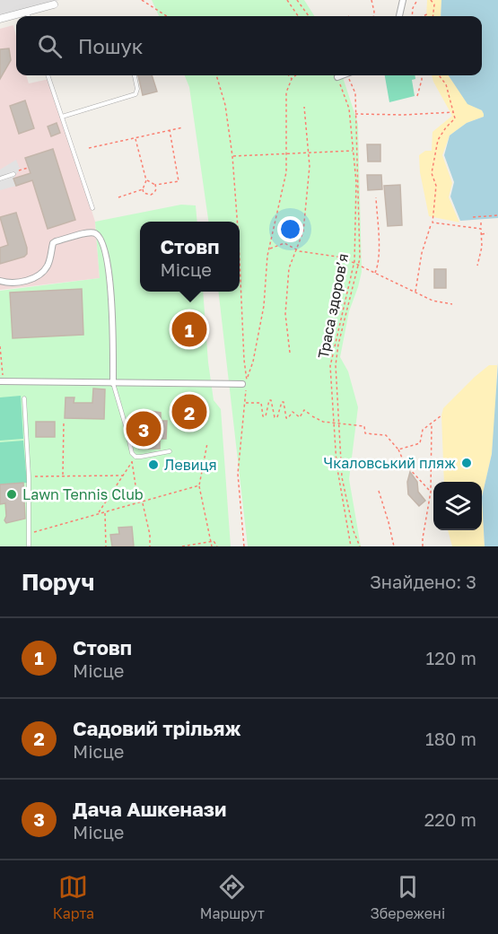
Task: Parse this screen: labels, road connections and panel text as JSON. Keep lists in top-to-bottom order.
{
  "streets": {
    "path": ["Траса здоров’я"]
  },
  "places": ["Чкаловський пляж", "Левиця", "Lawn Tennis Club"],
  "page": {
    "search": "Пошук",
    "popup": ["Стовп", "Місце"],
    "pins": ["1", "2", "3"],
    "heading": ["Поруч", "Знайдено: 3"],
    "list": [
      {
        "mark": "1",
        "name": "Стовп",
        "note": "Місце",
        "value": "120 m"
      },
      {
        "mark": "2",
        "name": "Садовий трільяж",
        "note": "Місце",
        "value": "180 m"
      },
      {
        "mark": "3",
        "name": "Дача Ашкенази",
        "note": "Місце",
        "value": "220 m"
      }
    ],
    "nav": ["Карта", "Маршрут", "Збережені"]
  }
}
